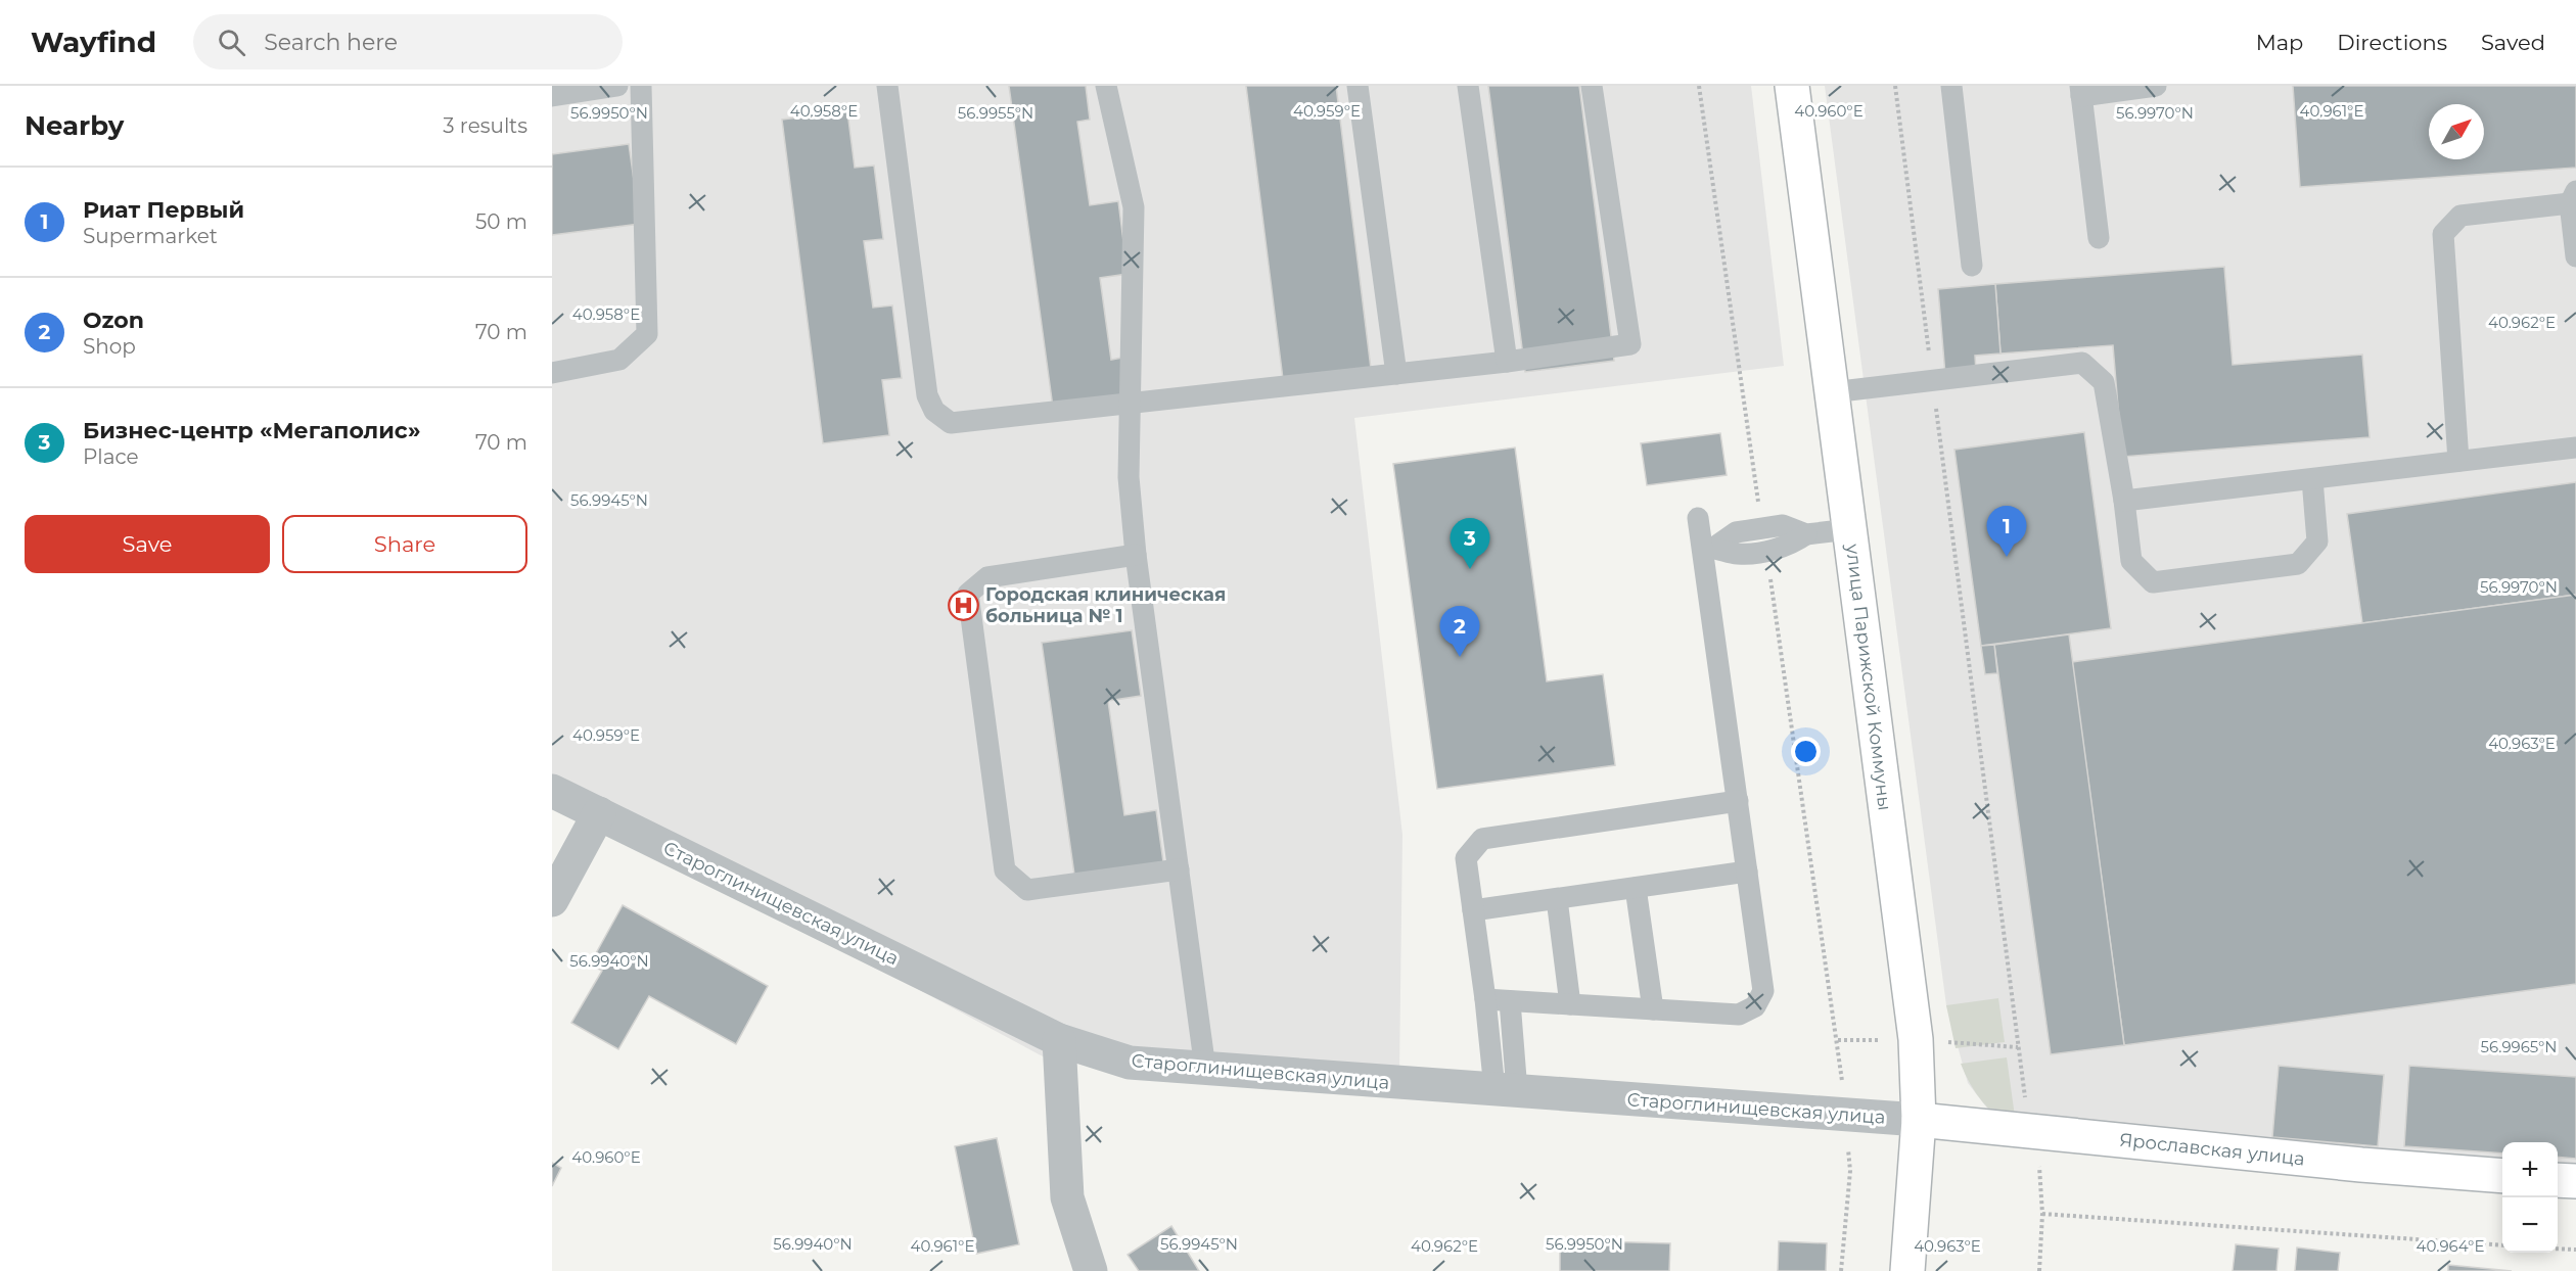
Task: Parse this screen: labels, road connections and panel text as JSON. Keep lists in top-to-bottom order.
{
  "streets": {
    "main road": ["улица Парижской Коммуны", "Ярославская улица"],
    "street": ["Староглинищевская улица"]
  },
  "crossings": [
    ["улица Парижской Коммуны", "Староглинищевская улица"],
    ["улица Парижской Коммуны", "Ярославская улица"],
    ["Староглинищевская улица", "Ярославская улица"]
  ],
  "places": {
    "hospital": ["Городская клиническая больница № 1"]
  },
  "north": "top right",
  "page": {
    "header": "Wayfind",
    "search": "Search here",
    "nav": ["Map", "Directions", "Saved"],
    "heading": ["Nearby", "3 results"],
    "list": [
      {
        "mark": "1",
        "name": "Риат Первый",
        "note": "Supermarket",
        "value": "50 m"
      },
      {
        "mark": "2",
        "name": "Ozon",
        "note": "Shop",
        "value": "70 m"
      },
      {
        "mark": "3",
        "name": "Бизнес-центр «Мегаполис»",
        "note": "Place",
        "value": "70 m"
      }
    ],
    "buttons": ["Save", "Share"],
    "pins": ["1", "3", "2"],
    "map_buttons": ["+", "−"]
  },
  "coordinates": [
    "40.958°E",
    "40.959°E",
    "40.960°E",
    "40.961°E",
    "56.9950°N",
    "56.9955°N",
    "56.9970°N",
    "40.962°E",
    "56.9945°N",
    "40.963°E",
    "56.9940°N",
    "56.9965°N",
    "40.964°E"
  ]
}
